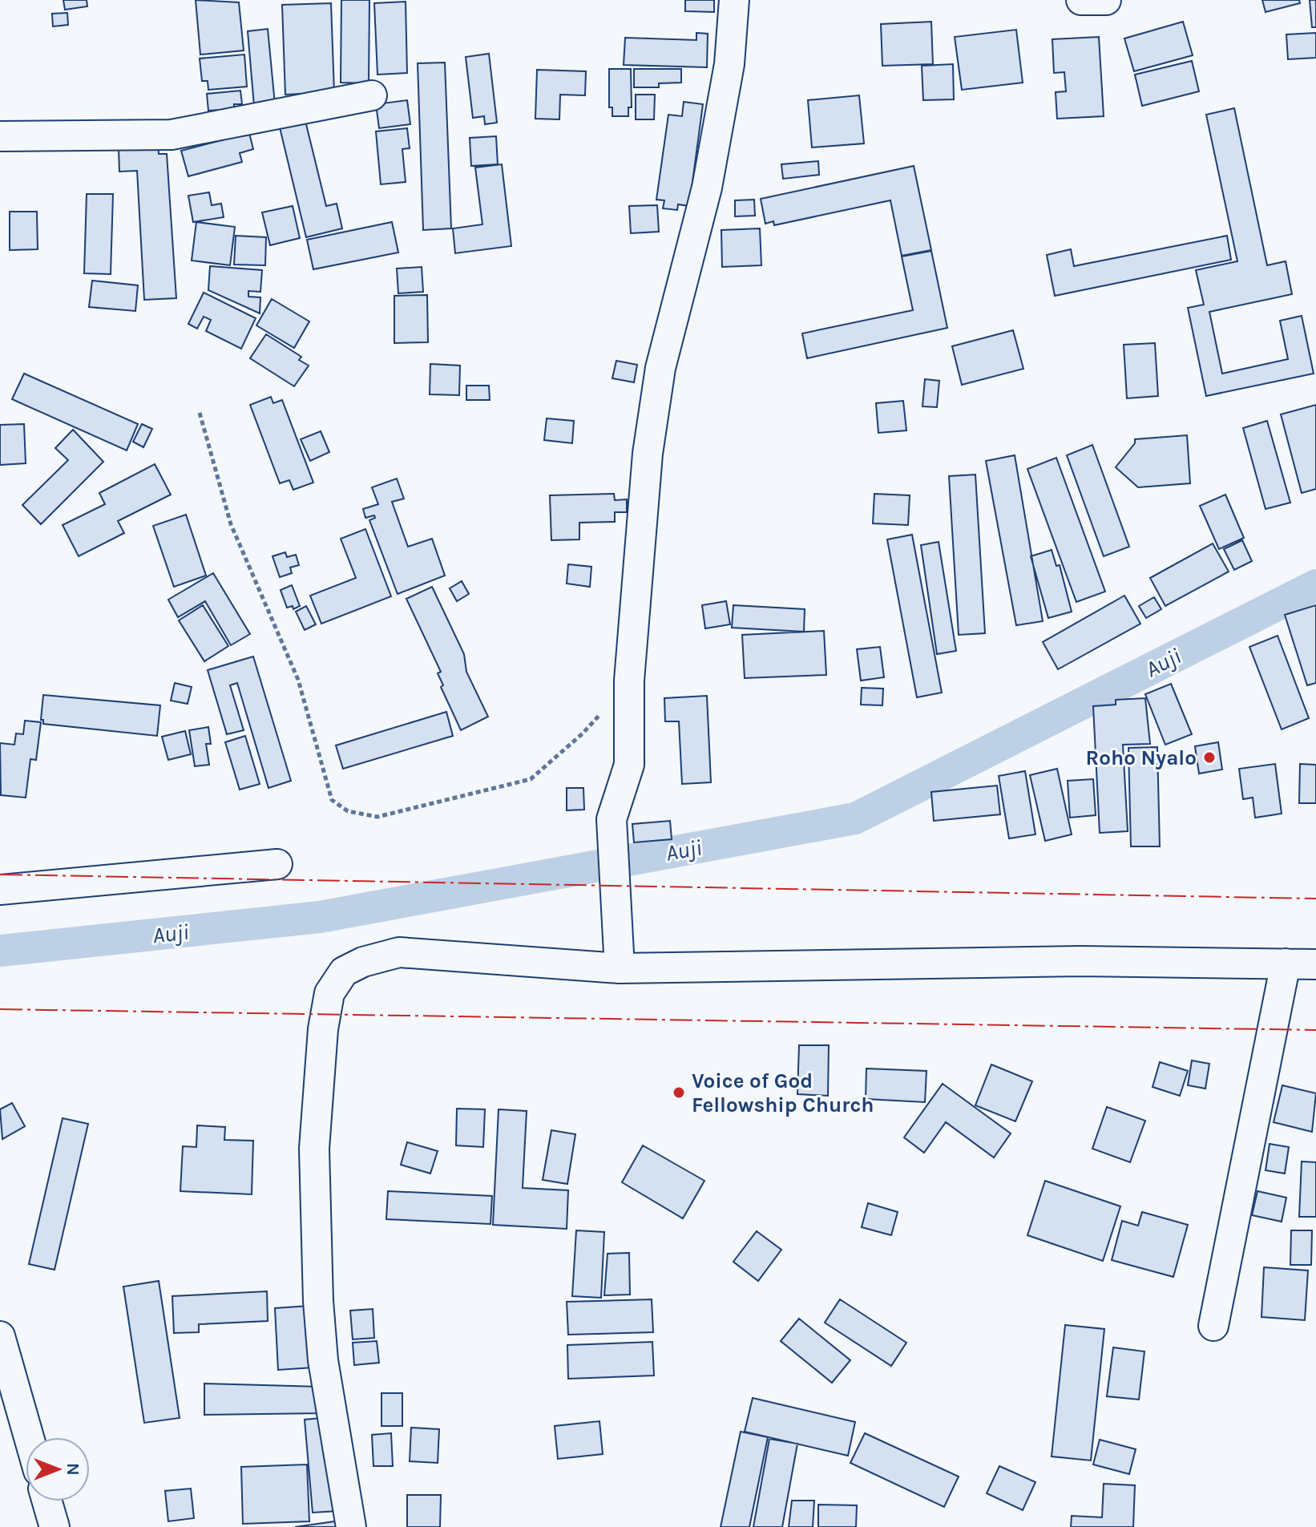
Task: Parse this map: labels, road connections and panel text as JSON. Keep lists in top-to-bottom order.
{
  "water": ["Auji"],
  "places": ["Roho Nyalo", "Voice of God Fellowship Church"],
  "north": "right"
}
